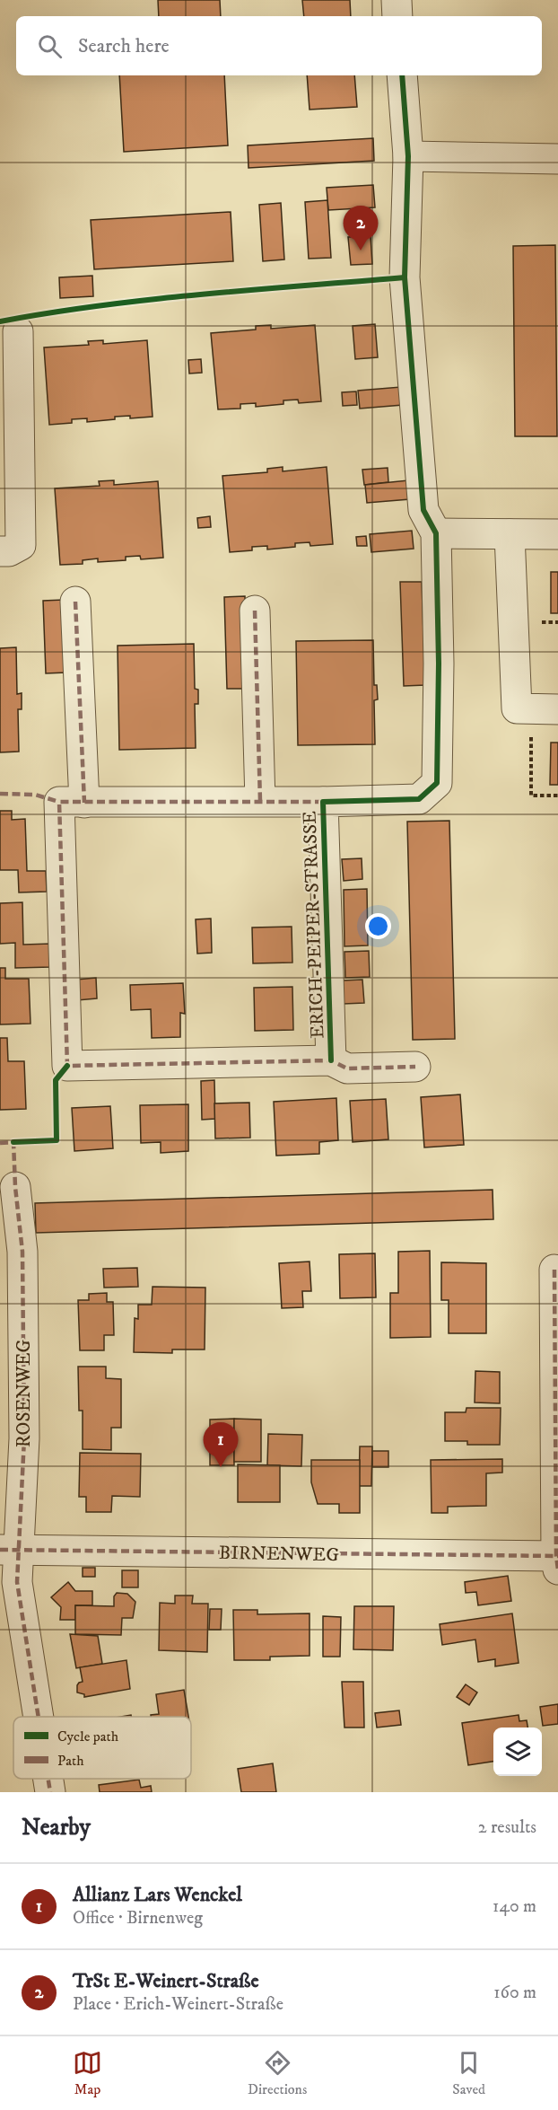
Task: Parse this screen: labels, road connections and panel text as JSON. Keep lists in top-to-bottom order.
{
  "streets": {
    "street": ["ERICH-PEIPER-STRASSE", "ROSENWEG", "BIRNENWEG"]
  },
  "crossings": [
    ["ROSENWEG", "BIRNENWEG"]
  ],
  "legend": ["Cycle path", "Path"],
  "page": {
    "search": "Search here",
    "pins": ["2", "1"],
    "heading": ["Nearby", "2 results"],
    "list": [
      {
        "mark": "1",
        "name": "Allianz Lars Wenckel",
        "note": "Office · Birnenweg",
        "value": "140 m"
      },
      {
        "mark": "2",
        "name": "TrSt E-Weinert-Straße",
        "note": "Place · Erich-Weinert-Straße",
        "value": "160 m"
      }
    ],
    "nav": ["Map", "Directions", "Saved"]
  }
}
